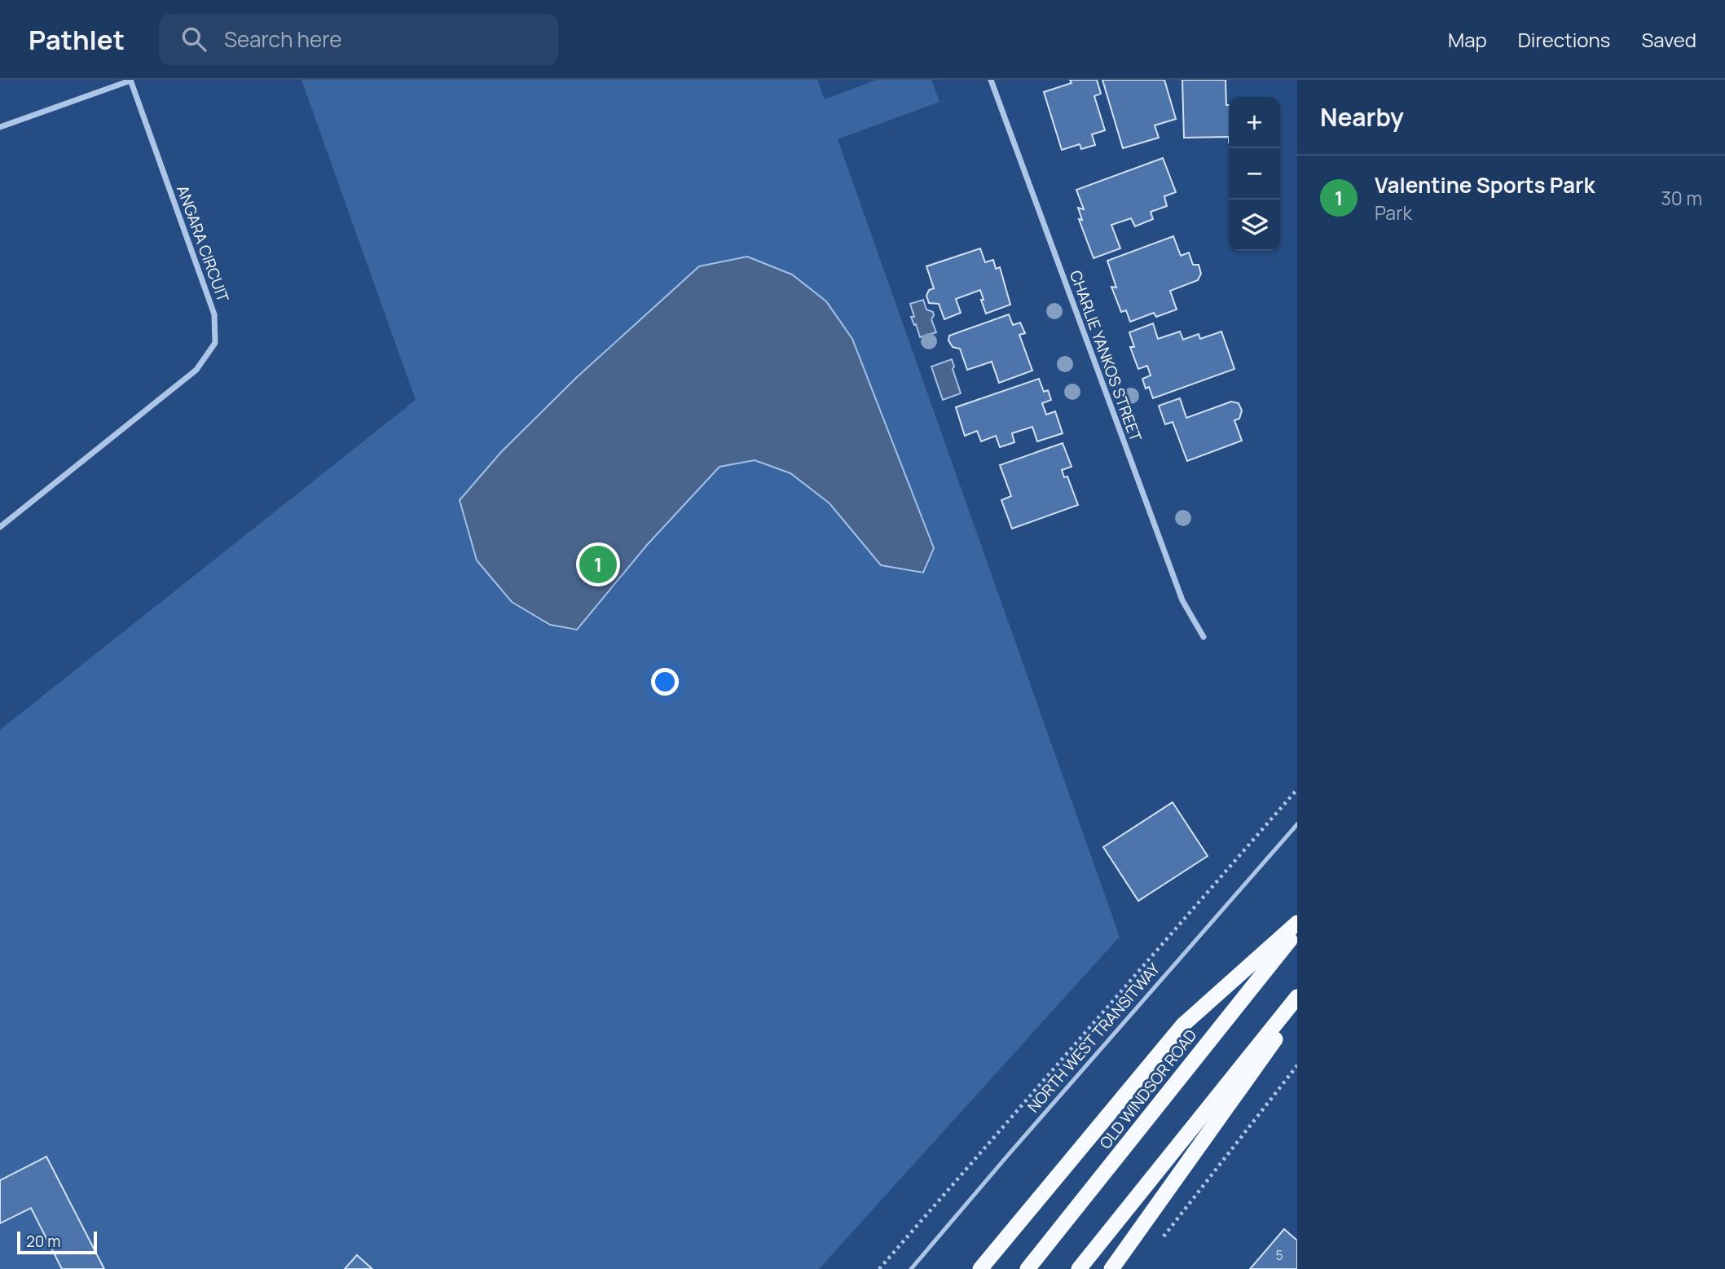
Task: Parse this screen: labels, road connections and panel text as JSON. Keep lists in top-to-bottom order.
{
  "streets": {
    "highway": ["OLD WINDSOR ROAD"],
    "street": ["ANGARA CIRCUIT", "CHARLIE YANKOS STREET"],
    "lane": ["NORTH WEST TRANSITWAY"]
  },
  "house_numbers": ["5"],
  "scale_bar": "20 m",
  "page": {
    "header": "Pathlet",
    "search": "Search here",
    "nav": ["Map", "Directions", "Saved"],
    "heading": "Nearby",
    "map_buttons": ["+", "−"],
    "list": [
      {
        "mark": "1",
        "name": "Valentine Sports Park",
        "note": "Park",
        "value": "30 m"
      }
    ],
    "pins": "1",
    "scale": "20 m"
  }
}
